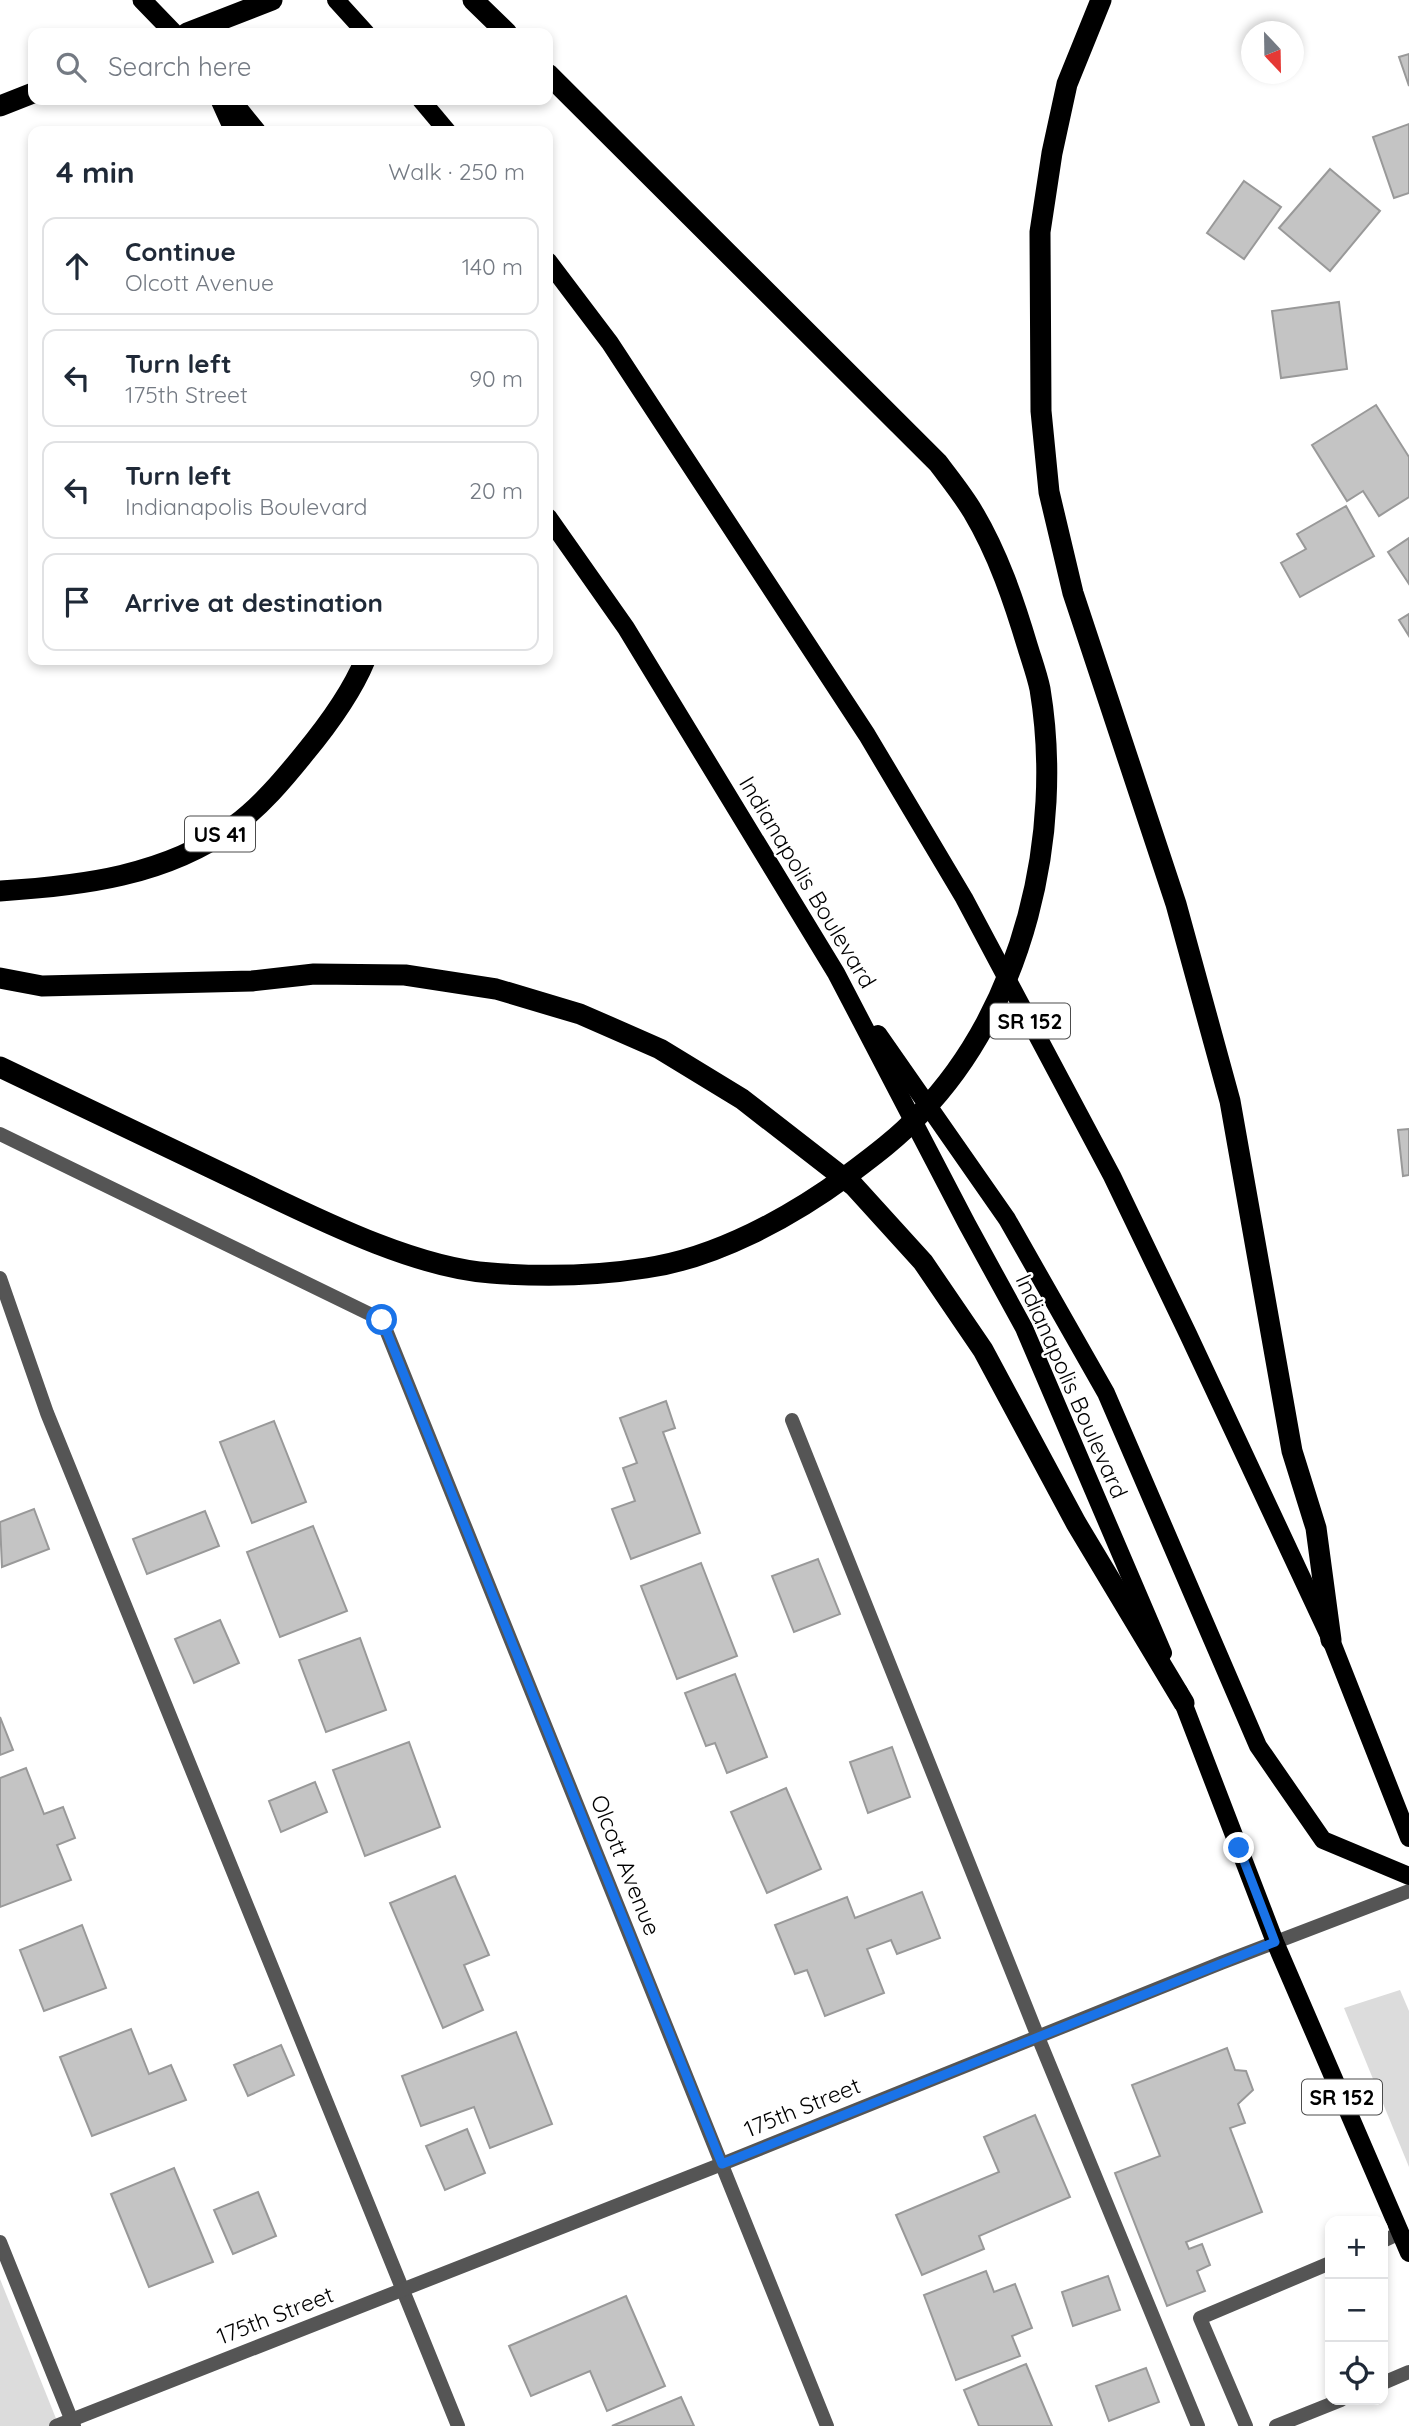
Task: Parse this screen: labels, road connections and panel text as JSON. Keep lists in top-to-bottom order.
{
  "streets": {
    "highway": ["US 41"],
    "main road": ["Indianapolis Boulevard", "SR 152"],
    "street": ["Olcott Avenue", "175th Street"]
  },
  "crossings": [
    ["Indianapolis Boulevard", "175th Street"],
    ["Olcott Avenue", "175th Street"]
  ],
  "north": "bottom",
  "page": {
    "search": "Search here",
    "heading": ["4 min", "Walk · 250 m"],
    "list": [
      ["Continue", "Olcott Avenue", "140 m"],
      ["Turn left", "175th Street", "90 m"],
      ["Turn left", "Indianapolis Boulevard", "20 m"],
      "Arrive at destination"
    ],
    "map_buttons": ["+", "−"]
  }
}
